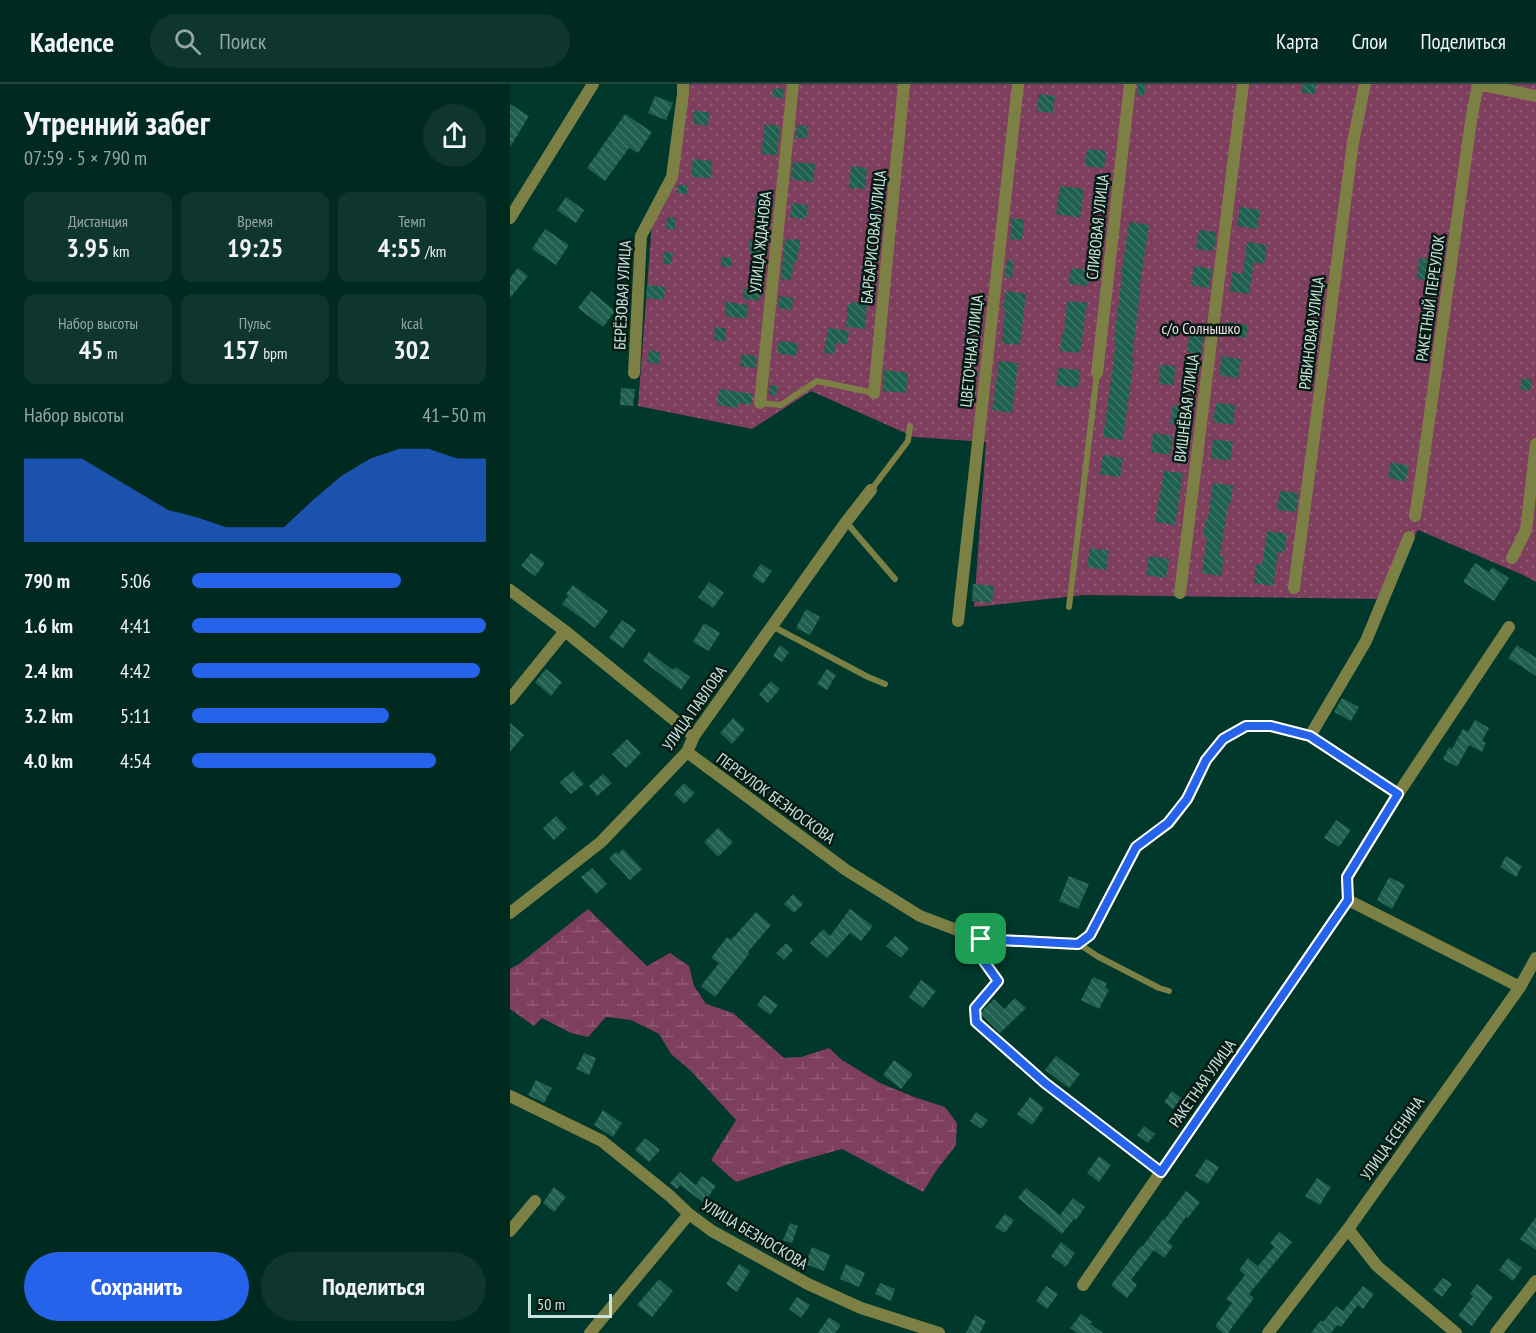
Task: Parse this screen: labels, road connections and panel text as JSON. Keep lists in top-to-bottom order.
{
  "streets": {
    "street": [
      "СЛИВОВАЯ УЛИЦА",
      "БАРБАРИСОВАЯ УЛИЦА",
      "УЛИЦА ЖДАНОВА",
      "БЕРЁЗОВАЯ УЛИЦА",
      "РАКЕТНЫЙ ПЕРЕУЛОК",
      "РЯБИНОВАЯ УЛИЦА",
      "ЦВЕТОЧНАЯ УЛИЦА",
      "ВИШНЁВАЯ УЛИЦА",
      "УЛИЦА ПАВЛОВА",
      "ПЕРЕУЛОК БЕЗНОСКОВА",
      "РАКЕТНАЯ УЛИЦА",
      "УЛИЦА ЕСЕНИНА",
      "УЛИЦА БЕЗНОСКОВА"
    ]
  },
  "crossings": [
    ["УЛИЦА ПАВЛОВА", "ПЕРЕУЛОК БЕЗНОСКОВА"]
  ],
  "parks": ["с/о Солнышко"],
  "scale_bar": "50 m",
  "page": {
    "header": "Kadence",
    "search": "Поиск",
    "nav": ["Карта", "Слои", "Поделиться"],
    "heading": ["Утренний забег", "07:59 · 5 × 790 m"],
    "stats": [
      ["Дистанция", "3.95 km"],
      ["Время", "19:25"],
      ["Темп", "4:55 /km"],
      ["Набор высоты", "45 m"],
      ["Пульс", "157 bpm"],
      ["kcal", "302"]
    ],
    "chart": ["Набор высоты", "41–50 m"],
    "list": [
      {
        "name": "790 m",
        "note": "5:06"
      },
      {
        "name": "1.6 km",
        "note": "4:41"
      },
      {
        "name": "2.4 km",
        "note": "4:42"
      },
      {
        "name": "3.2 km",
        "note": "5:11"
      },
      {
        "name": "4.0 km",
        "note": "4:54"
      }
    ],
    "buttons": ["Сохранить", "Поделиться"],
    "scale": "50 m"
  }
}
